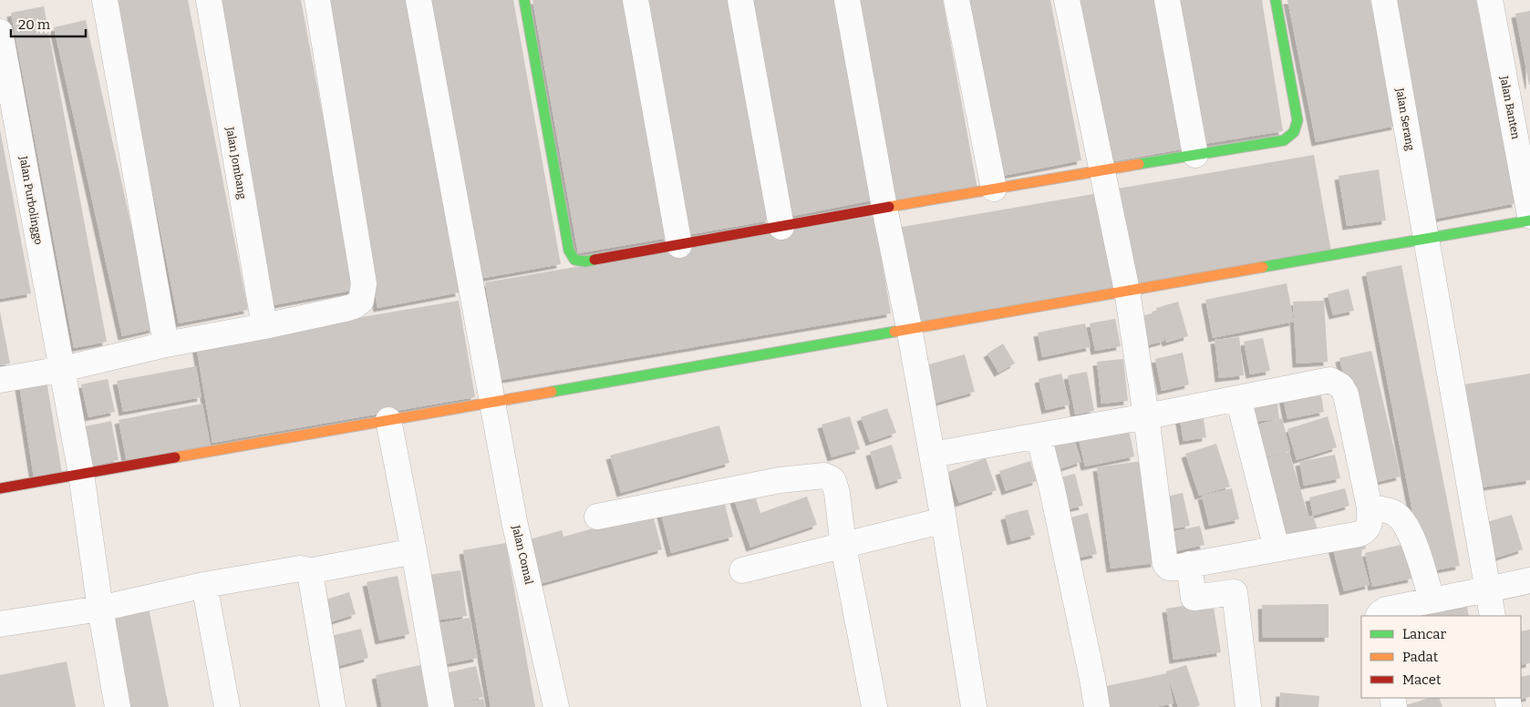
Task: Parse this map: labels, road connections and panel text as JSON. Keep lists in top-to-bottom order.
{
  "streets": {
    "street": [
      "Jalan Banten",
      "Jalan Serang",
      "Jalan Jombang",
      "Jalan Purbolinggo",
      "Jalan Comal"
    ]
  },
  "legend": ["Lancar", "Padat", "Macet"],
  "scale_bar": "20 m"
}
